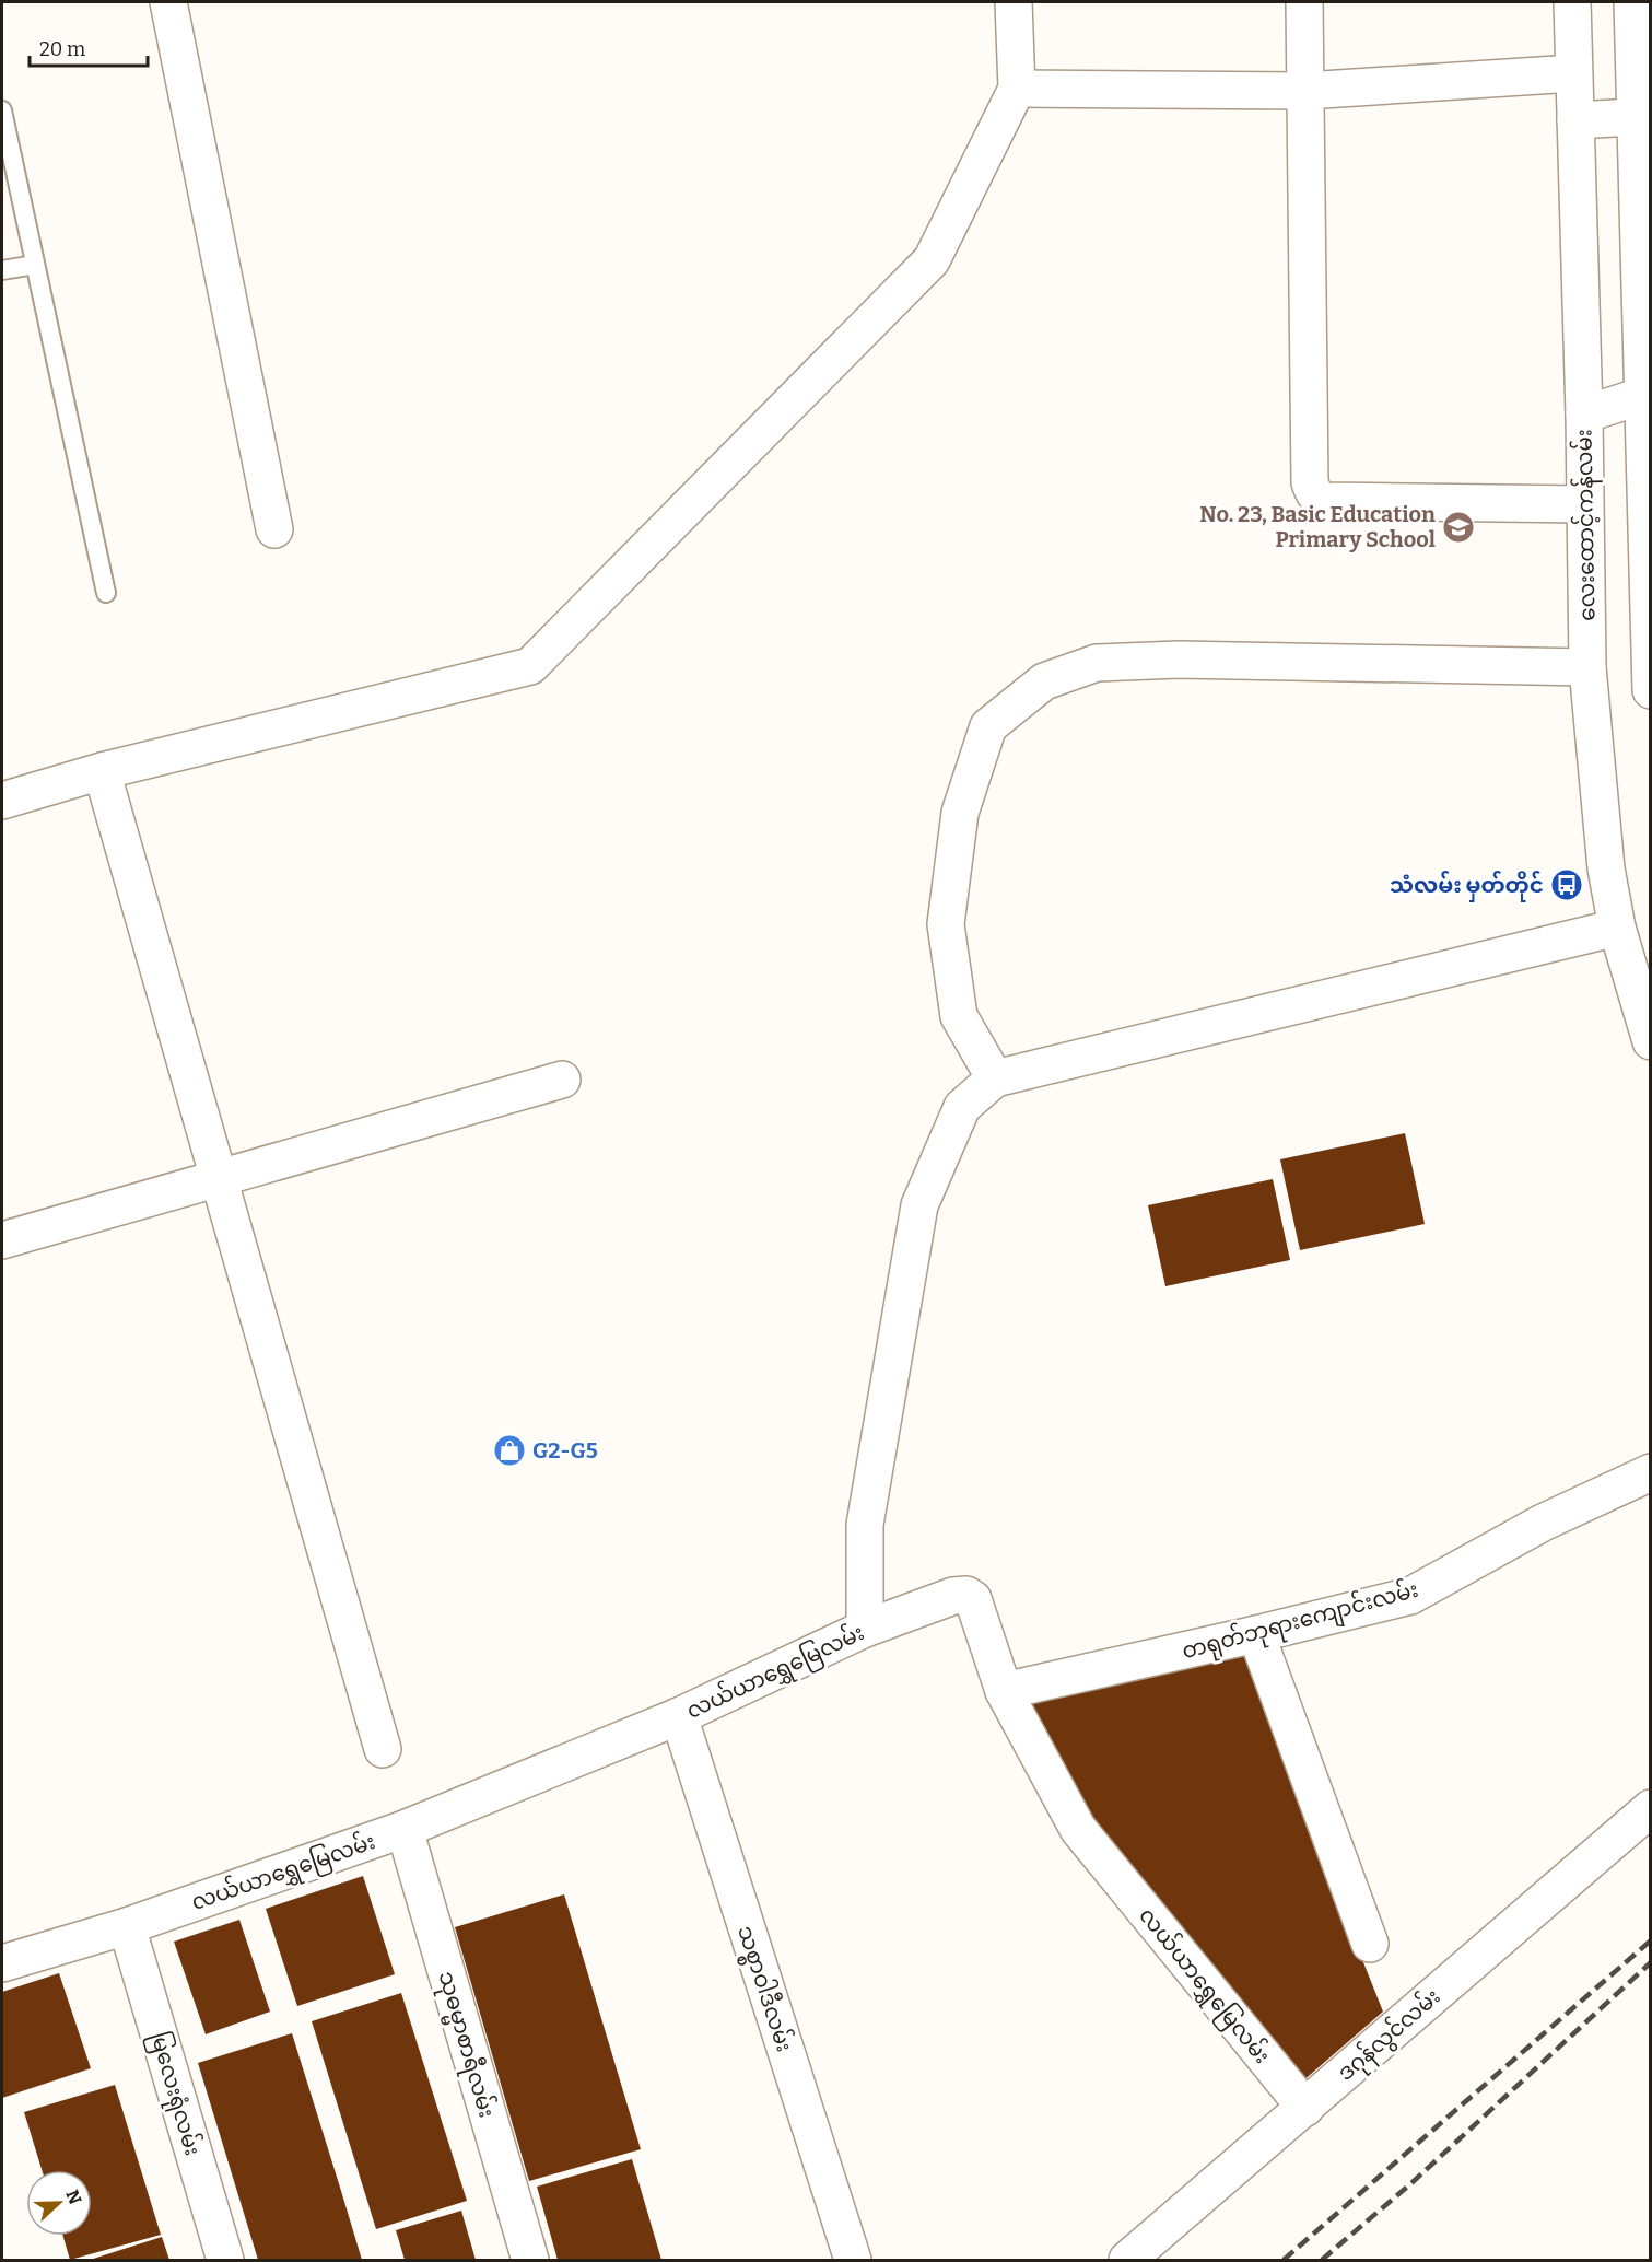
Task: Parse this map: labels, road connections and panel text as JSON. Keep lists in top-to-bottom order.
{
  "streets": {
    "street": [
      "လေးထောင့်ကန်လမ်း",
      "တရုတ်ဘုရားကျောင်းလမ်း",
      "လယ်ယာရွှေမြေလမ်း",
      "သစ္စာဝါဒီလမ်း",
      "ဒဂုန်လွင်လမ်း",
      "သုဓမ္မာစာရီလမ်း",
      "မြလေးရုံလမ်း"
    ]
  },
  "crossings": [
    ["တရုတ်ဘုရားကျောင်းလမ်း", "လယ်ယာရွှေမြေလမ်း"],
    ["လယ်ယာရွှေမြေလမ်း", "သစ္စာဝါဒီလမ်း"],
    ["လယ်ယာရွှေမြေလမ်း", "ဒဂုန်လွင်လမ်း"],
    ["လယ်ယာရွှေမြေလမ်း", "သုဓမ္မာစာရီလမ်း"],
    ["လယ်ယာရွှေမြေလမ်း", "မြလေးရုံလမ်း"]
  ],
  "places": {
    "school or university": ["No. 23, Basic Education Primary School"],
    "bus stop": ["သံလမ်း မှတ်တိုင်"],
    "shop": ["G2-G5"]
  },
  "scale_bar": "20 m",
  "north": "right"
}
